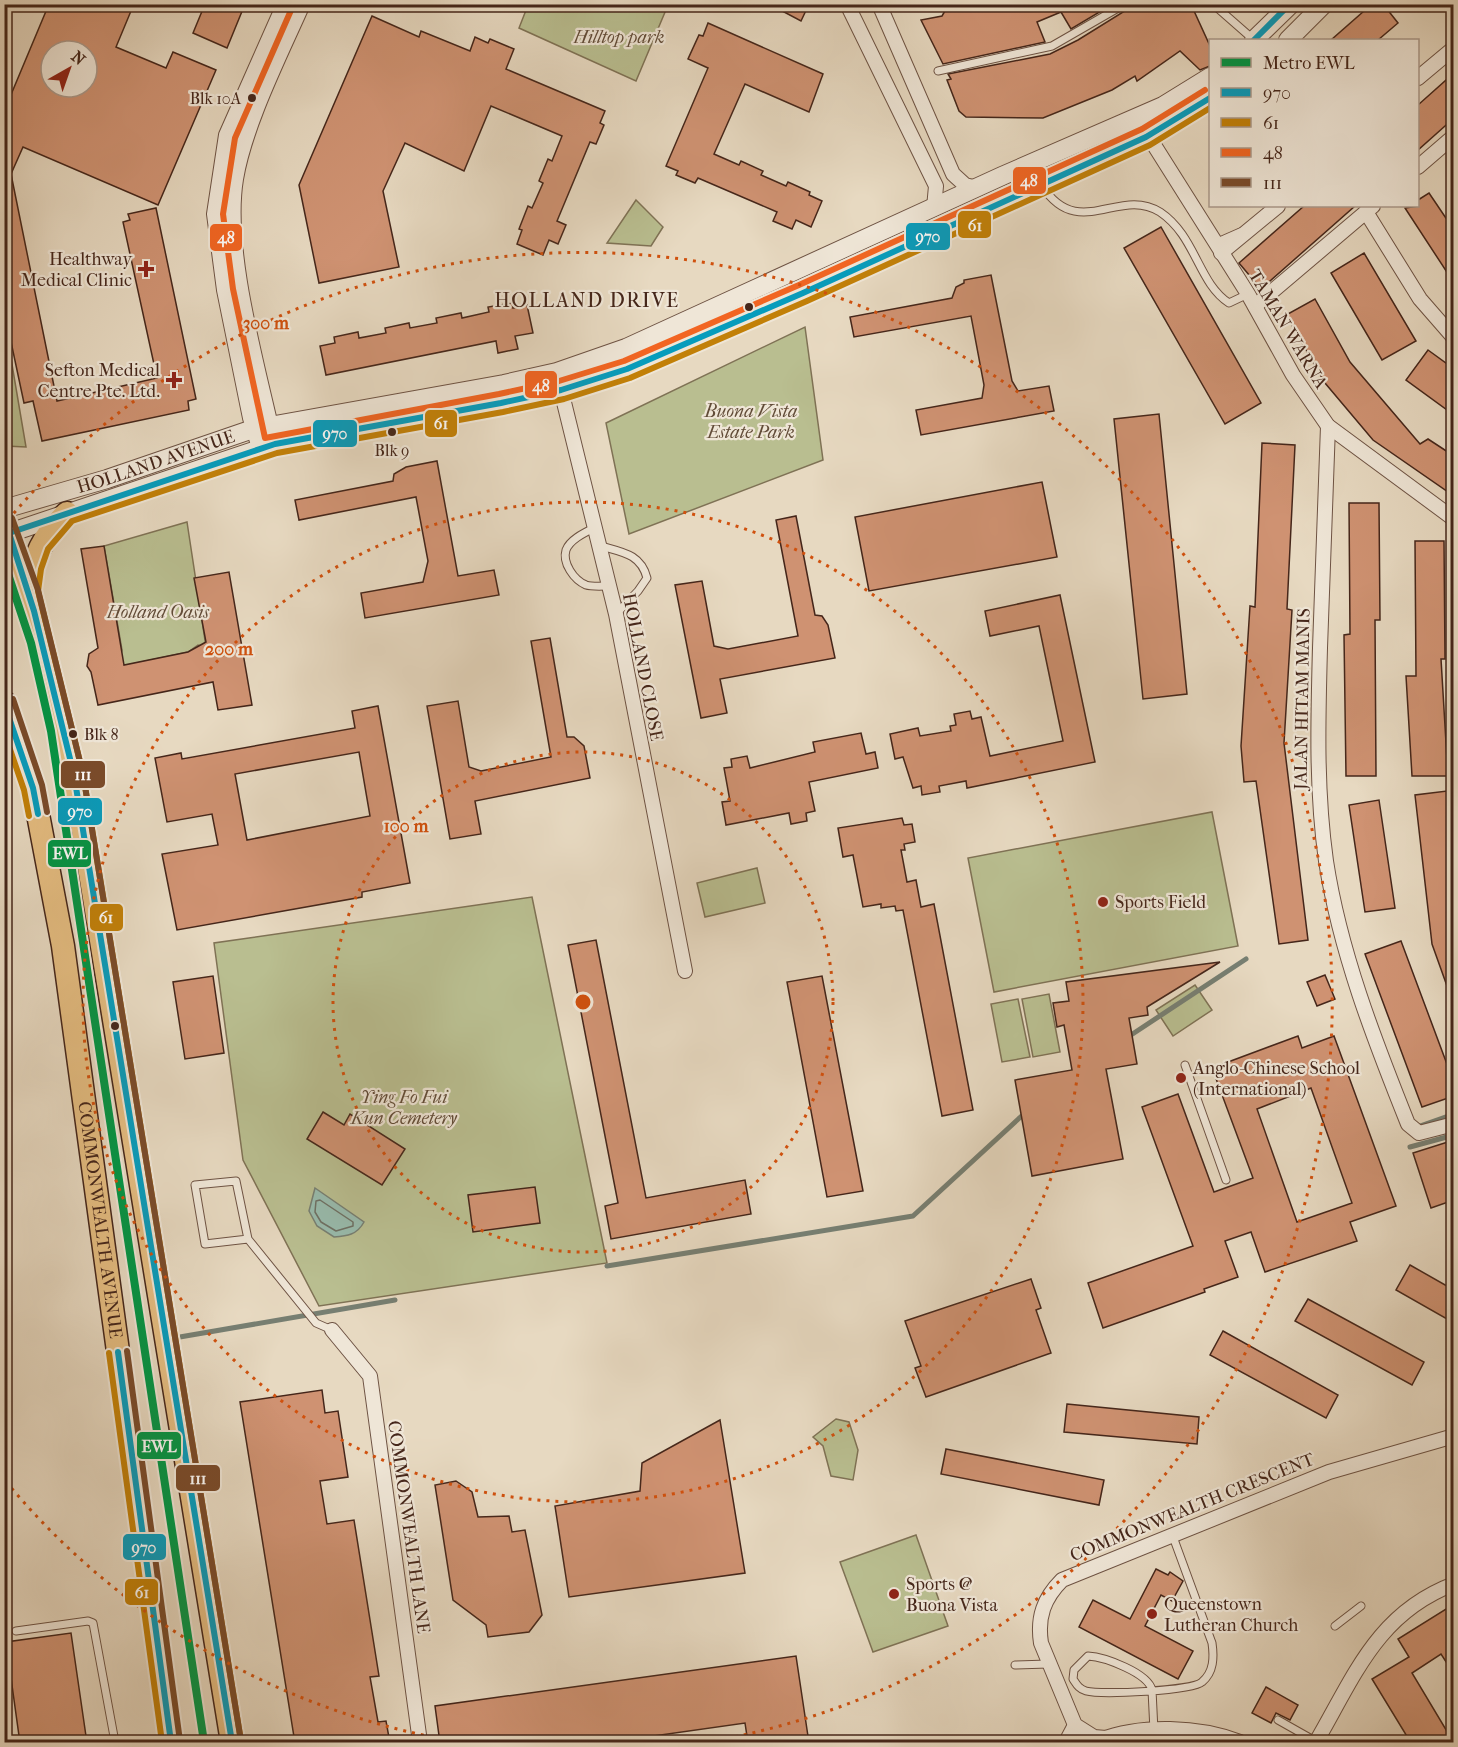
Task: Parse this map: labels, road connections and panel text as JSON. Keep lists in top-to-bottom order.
{
  "streets": {
    "main road": ["COMMONWEALTH AVENUE"],
    "street": [
      "TAMAN WARNA",
      "HOLLAND AVENUE",
      "HOLLAND CLOSE",
      "JALAN HITAM MANIS",
      "COMMONWEALTH CRESCENT",
      "COMMONWEALTH LANE"
    ]
  },
  "crossings": [
    ["TAMAN WARNA", "HOLLAND AVENUE"],
    ["TAMAN WARNA", "JALAN HITAM MANIS"],
    ["HOLLAND AVENUE", "HOLLAND CLOSE"]
  ],
  "districts": ["HOLLAND DRIVE"],
  "parks": [
    "Hilltop park",
    "Buona Vista Estate Park",
    "Holland Oasis",
    "Ying Fo Fui Kun Cemetery"
  ],
  "places": {
    "other": [
      "Blk 10A",
      "Blk 9",
      "Blk 8",
      "Sports Field",
      "Anglo-Chinese School (International)",
      "Sports @ Buona Vista",
      "Queenstown Lutheran Church"
    ],
    "health": ["Healthway Medical Clinic", "Sefton Medical Centre Pte. Ltd."]
  },
  "lines": [
    "transit line 970",
    "transit line 48",
    "transit line 61",
    "transit line 111",
    "metro line EWL"
  ],
  "legend": [
    "Metro EWL",
    "970",
    "61",
    "48",
    "111"
  ],
  "north": "top right",
  "rings": ["300 m", "200 m", "100 m"]
}
